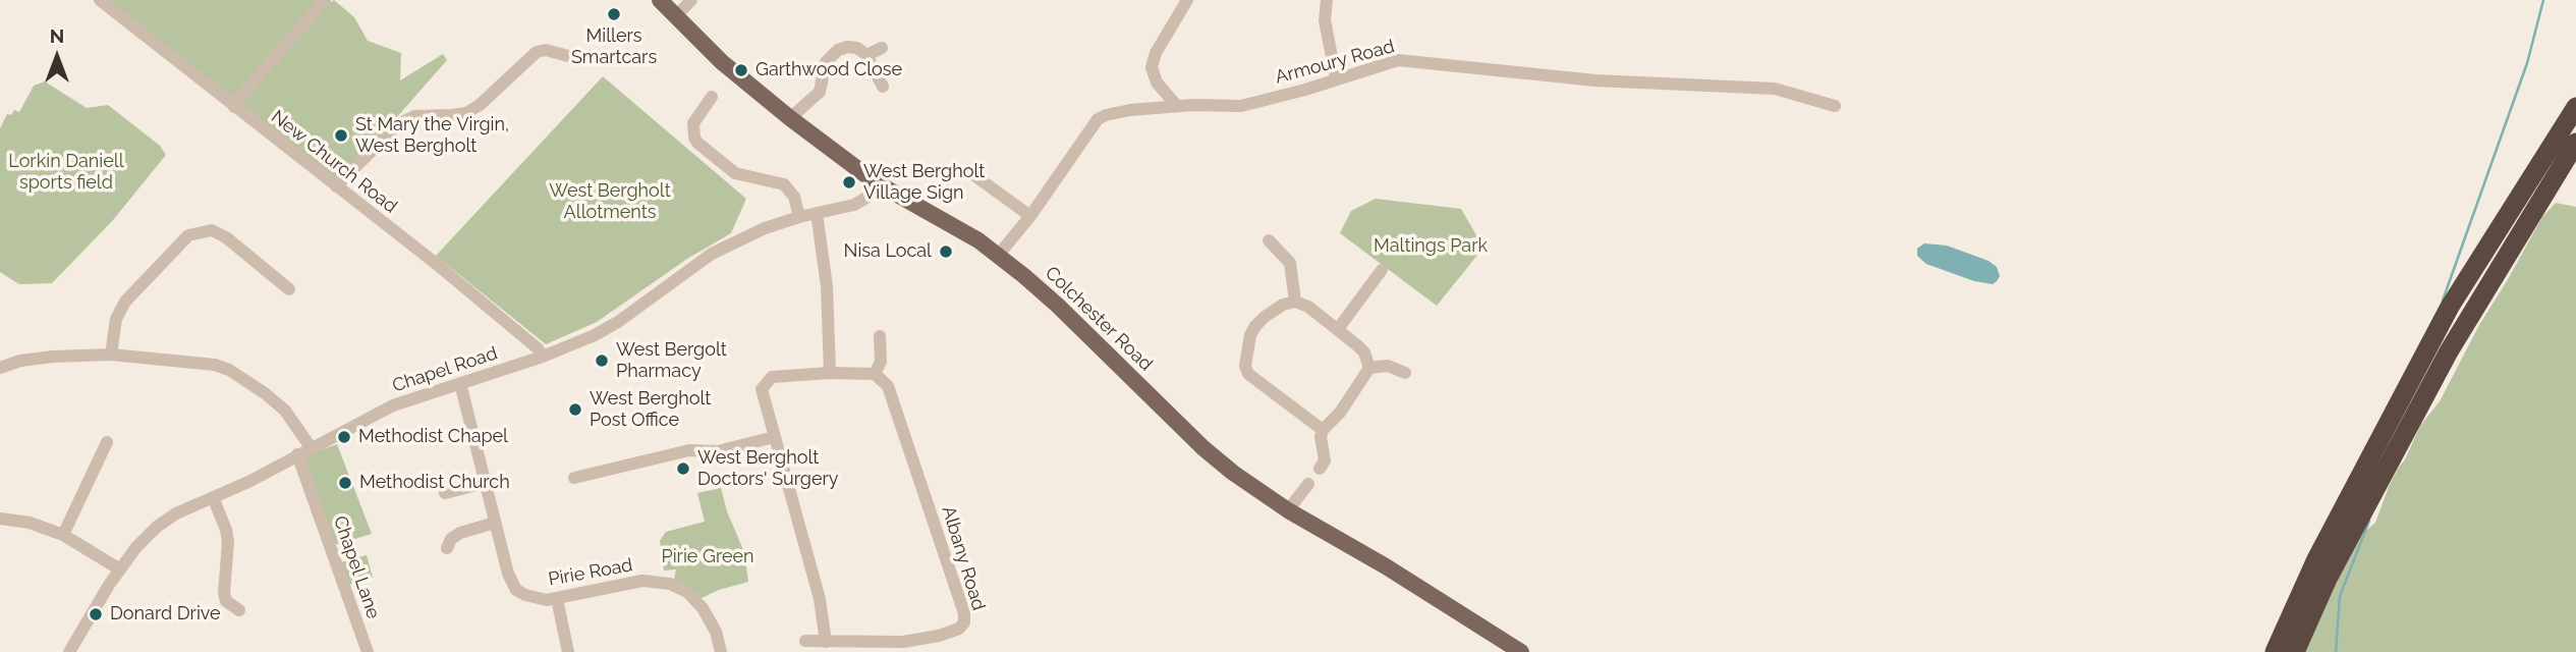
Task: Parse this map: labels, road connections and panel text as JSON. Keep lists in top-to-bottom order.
{
  "streets": {
    "main road": ["Colchester Road"],
    "street": [
      "Armoury Road",
      "New Church Road",
      "Chapel Road",
      "Albany Road",
      "Chapel Lane",
      "Pirie Road"
    ]
  },
  "crossings": [
    ["Armoury Road", "Colchester Road"],
    ["New Church Road", "Chapel Road"],
    ["Colchester Road", "Chapel Road"],
    ["Chapel Road", "Chapel Lane"],
    ["Chapel Road", "Pirie Road"]
  ],
  "parks": [
    "Lorkin Daniell sports field",
    "West Bergholt Allotments",
    "Maltings Park",
    "Pirie Green"
  ],
  "places": [
    "Millers Smartcars",
    "Garthwood Close",
    "St Mary the Virgin, West Bergholt",
    "West Bergholt Village Sign",
    "Nisa Local",
    "West Bergolt Pharmacy",
    "West Bergholt Post Office",
    "Methodist Chapel",
    "West Bergholt Doctors' Surgery",
    "Methodist Church",
    "Donard Drive"
  ],
  "north": "top"
}
